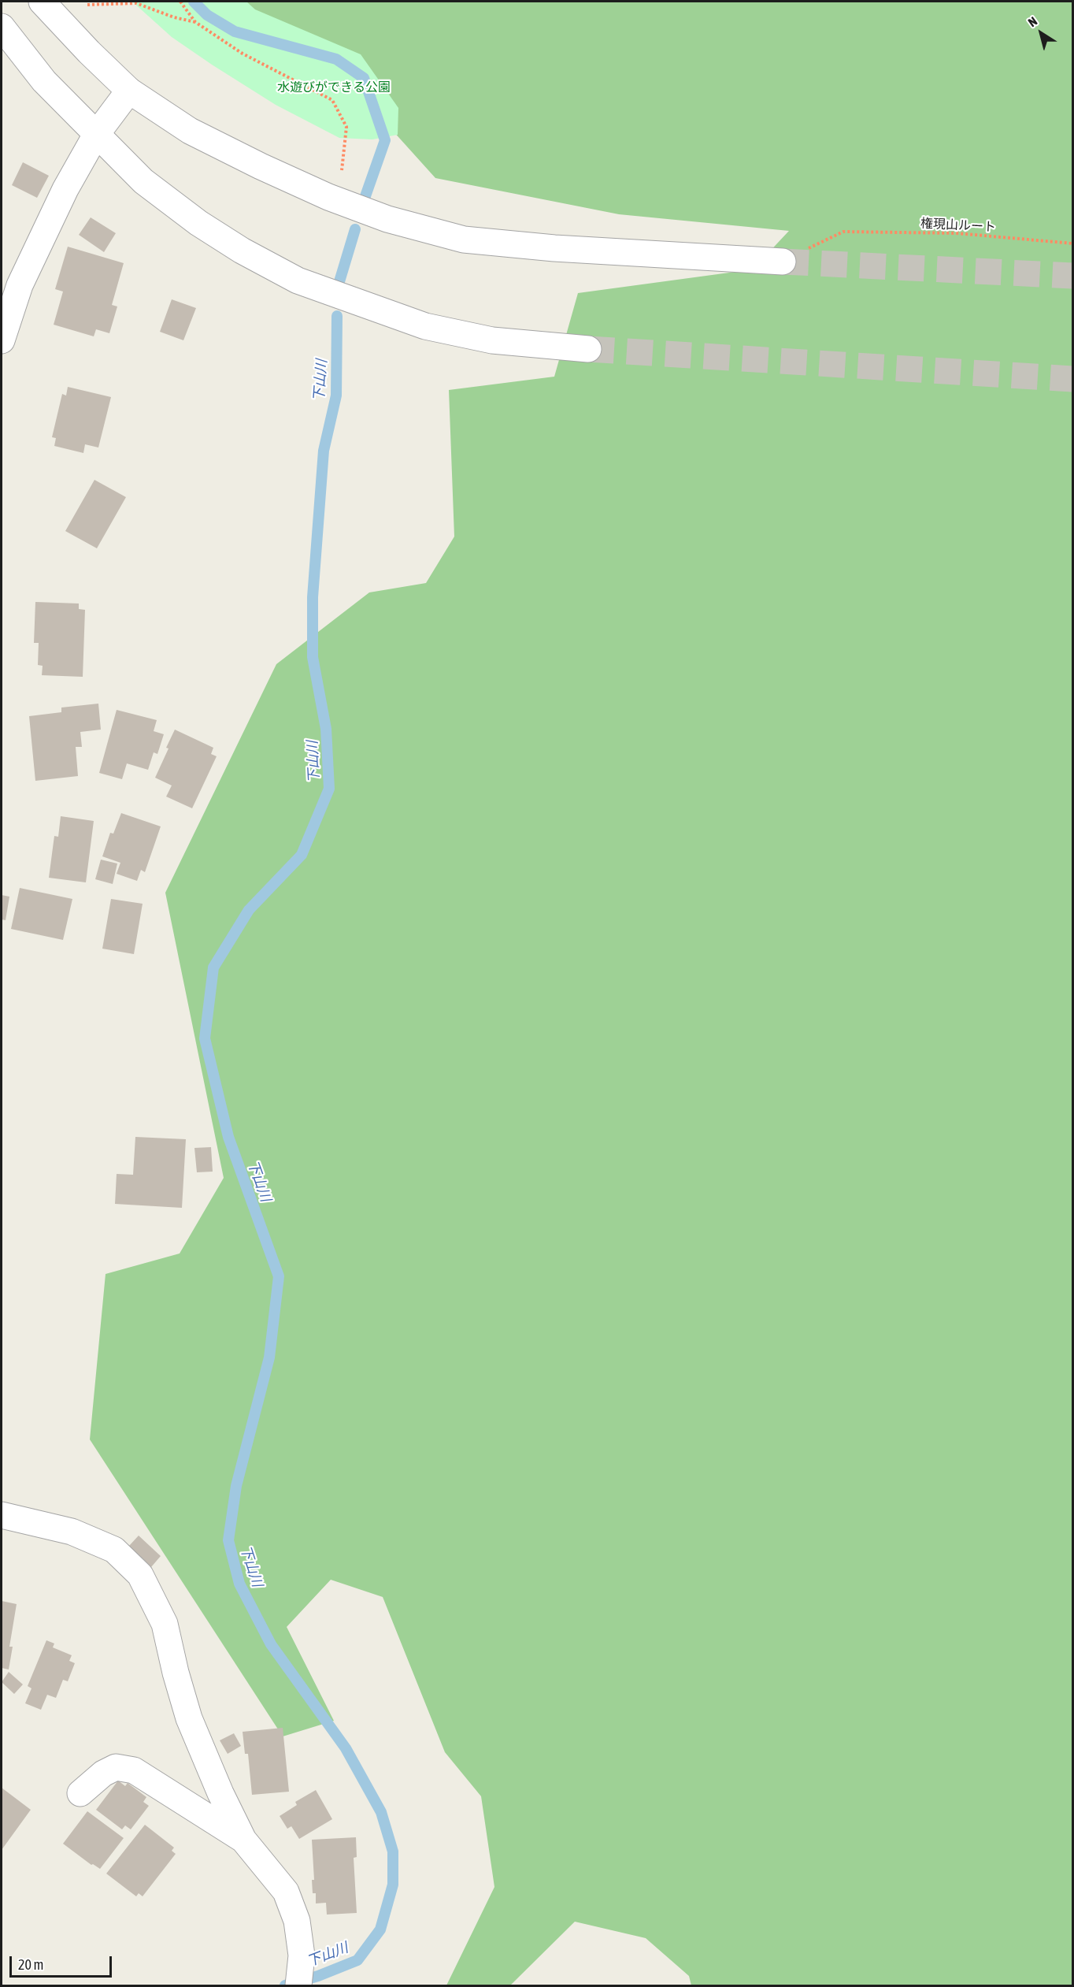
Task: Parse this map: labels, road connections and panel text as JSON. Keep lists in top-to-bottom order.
{
  "streets": {
    "path": ["権現山ルート"]
  },
  "water": ["下山川"],
  "parks": ["水遊びができる公園"],
  "scale_bar": "20 m",
  "north": "top left"
}
